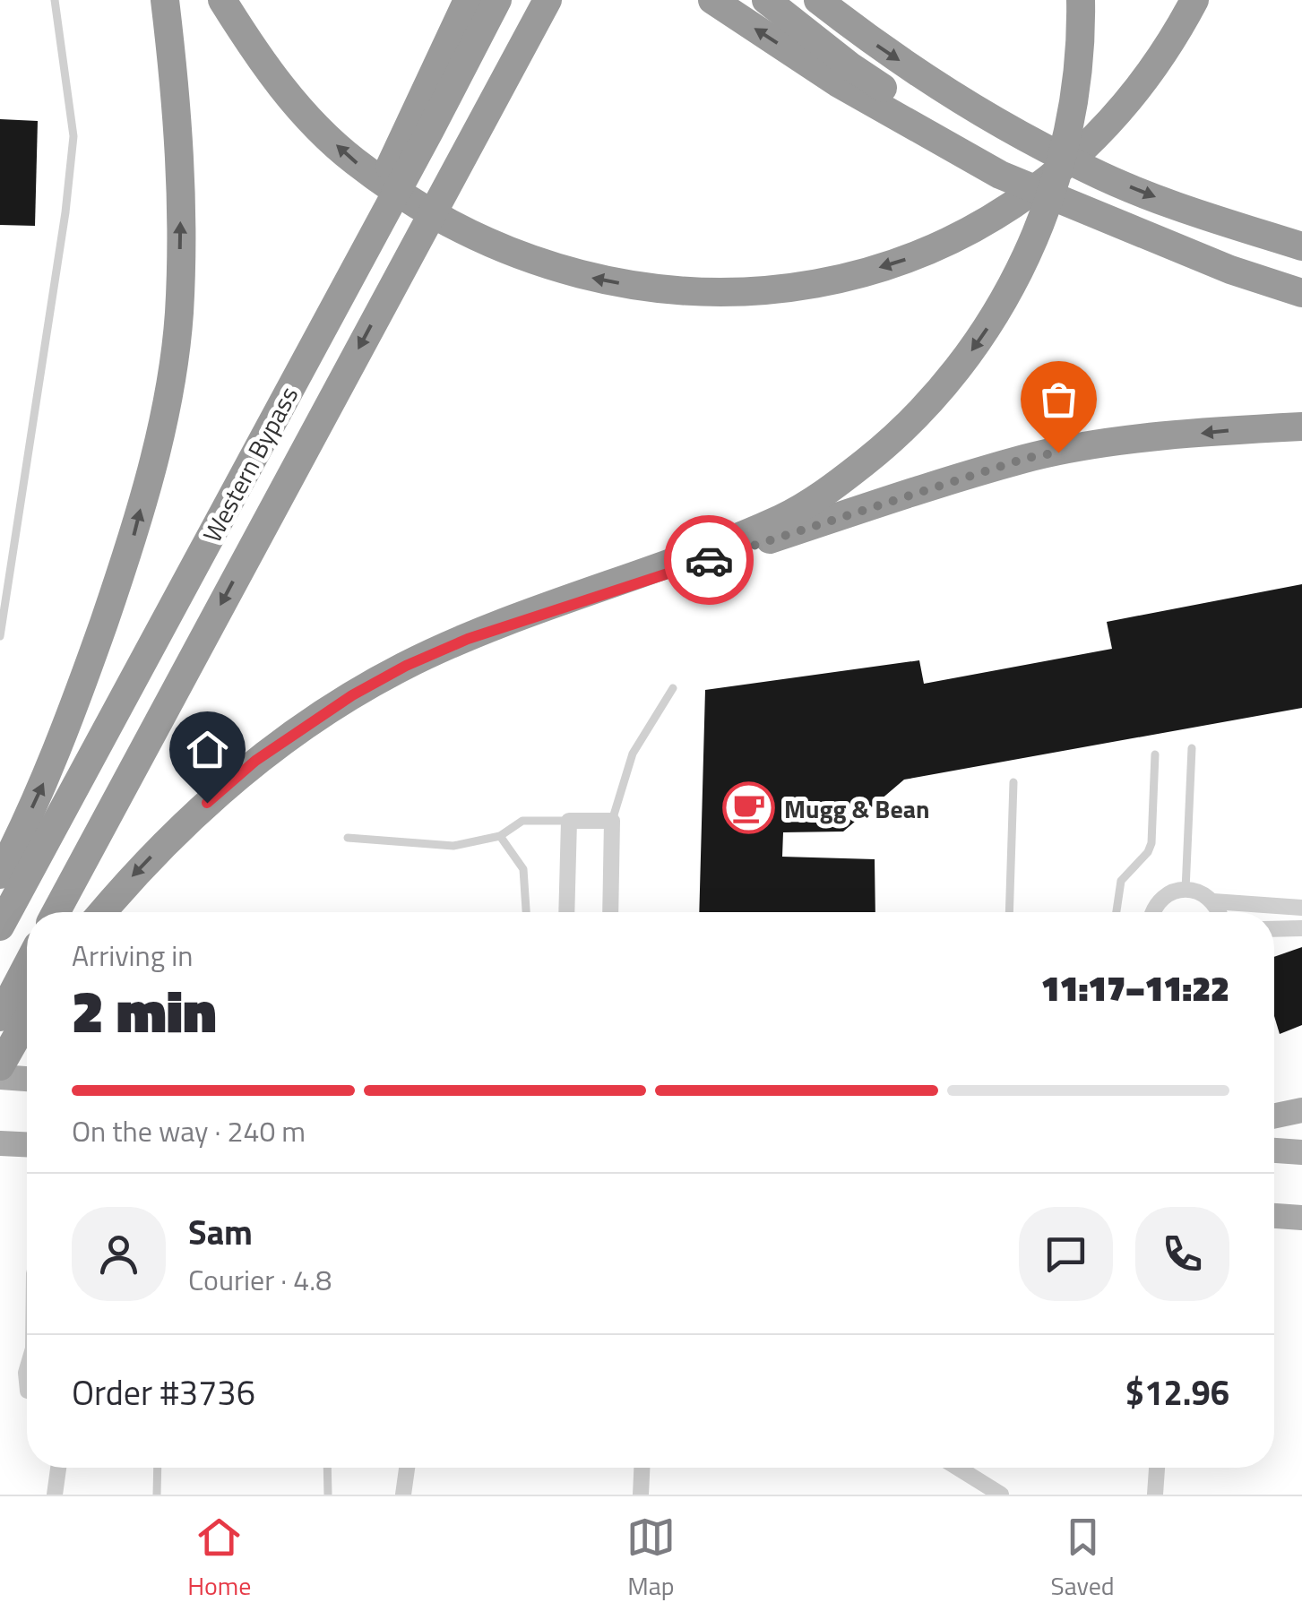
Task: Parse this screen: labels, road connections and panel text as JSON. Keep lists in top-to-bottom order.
{
  "streets": {
    "highway": ["Western Bypass"]
  },
  "places": {
    "cafe": ["Mugg & Bean"]
  },
  "page": {
    "heading": ["2 min", "Arriving in", "11:17–11:22"],
    "panel": [
      "Sam",
      "Courier · 4.8",
      "Order #3736",
      "$12.96"
    ],
    "bar": "On the way · 240 m",
    "tabs": ["Home", "Map", "Saved"]
  }
}
